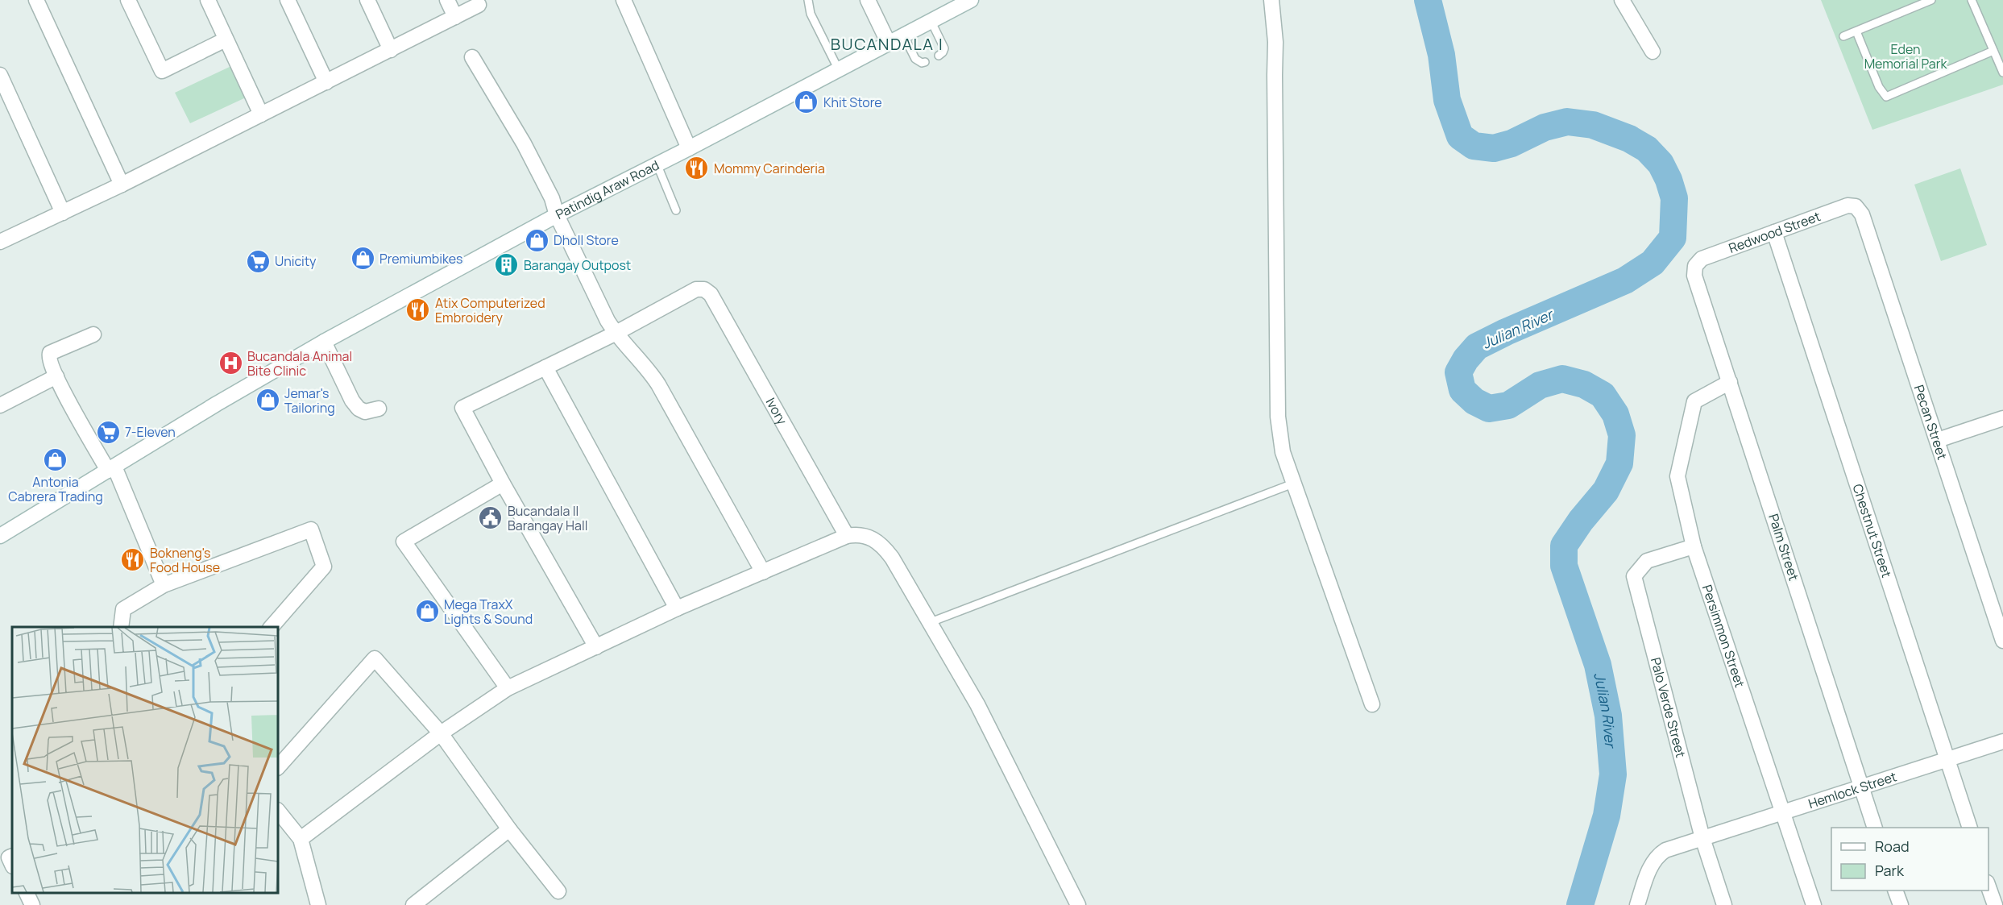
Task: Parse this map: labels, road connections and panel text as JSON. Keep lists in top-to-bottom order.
{
  "streets": {
    "street": [
      "Patindig Araw Road",
      "Redwood Street",
      "Ivory",
      "Pecan Street",
      "Chestnut Street",
      "Palm Street",
      "Persimmon Street",
      "Palo Verde Street",
      "Hemlock Street"
    ]
  },
  "crossings": [
    ["Redwood Street", "Pecan Street"],
    ["Redwood Street", "Chestnut Street"],
    ["Redwood Street", "Palm Street"],
    ["Chestnut Street", "Hemlock Street"],
    ["Palm Street", "Persimmon Street"],
    ["Palm Street", "Hemlock Street"],
    ["Persimmon Street", "Palo Verde Street"],
    ["Persimmon Street", "Hemlock Street"],
    ["Palo Verde Street", "Hemlock Street"]
  ],
  "districts": ["BUCANDALA I"],
  "water": ["Julian River"],
  "parks": ["Eden Memorial Park"],
  "places": {
    "shop": [
      "Khit Store",
      "Dholl Store",
      "Premiumbikes",
      "Jemar's Tailoring",
      "Antonia Cabrera Trading",
      "Mega TraxX Lights & Sound"
    ],
    "restaurant": ["Mommy Carinderia", "Atix Computerized Embroidery", "Bokneng's Food House"],
    "supermarket": ["Unicity", "7-Eleven"],
    "building": ["Barangay Outpost"],
    "hospital": ["Bucandala Animal Bite Clinic"],
    "public building": ["Bucandala II Barangay Hall"]
  },
  "legend": ["Road", "Park"]
}
